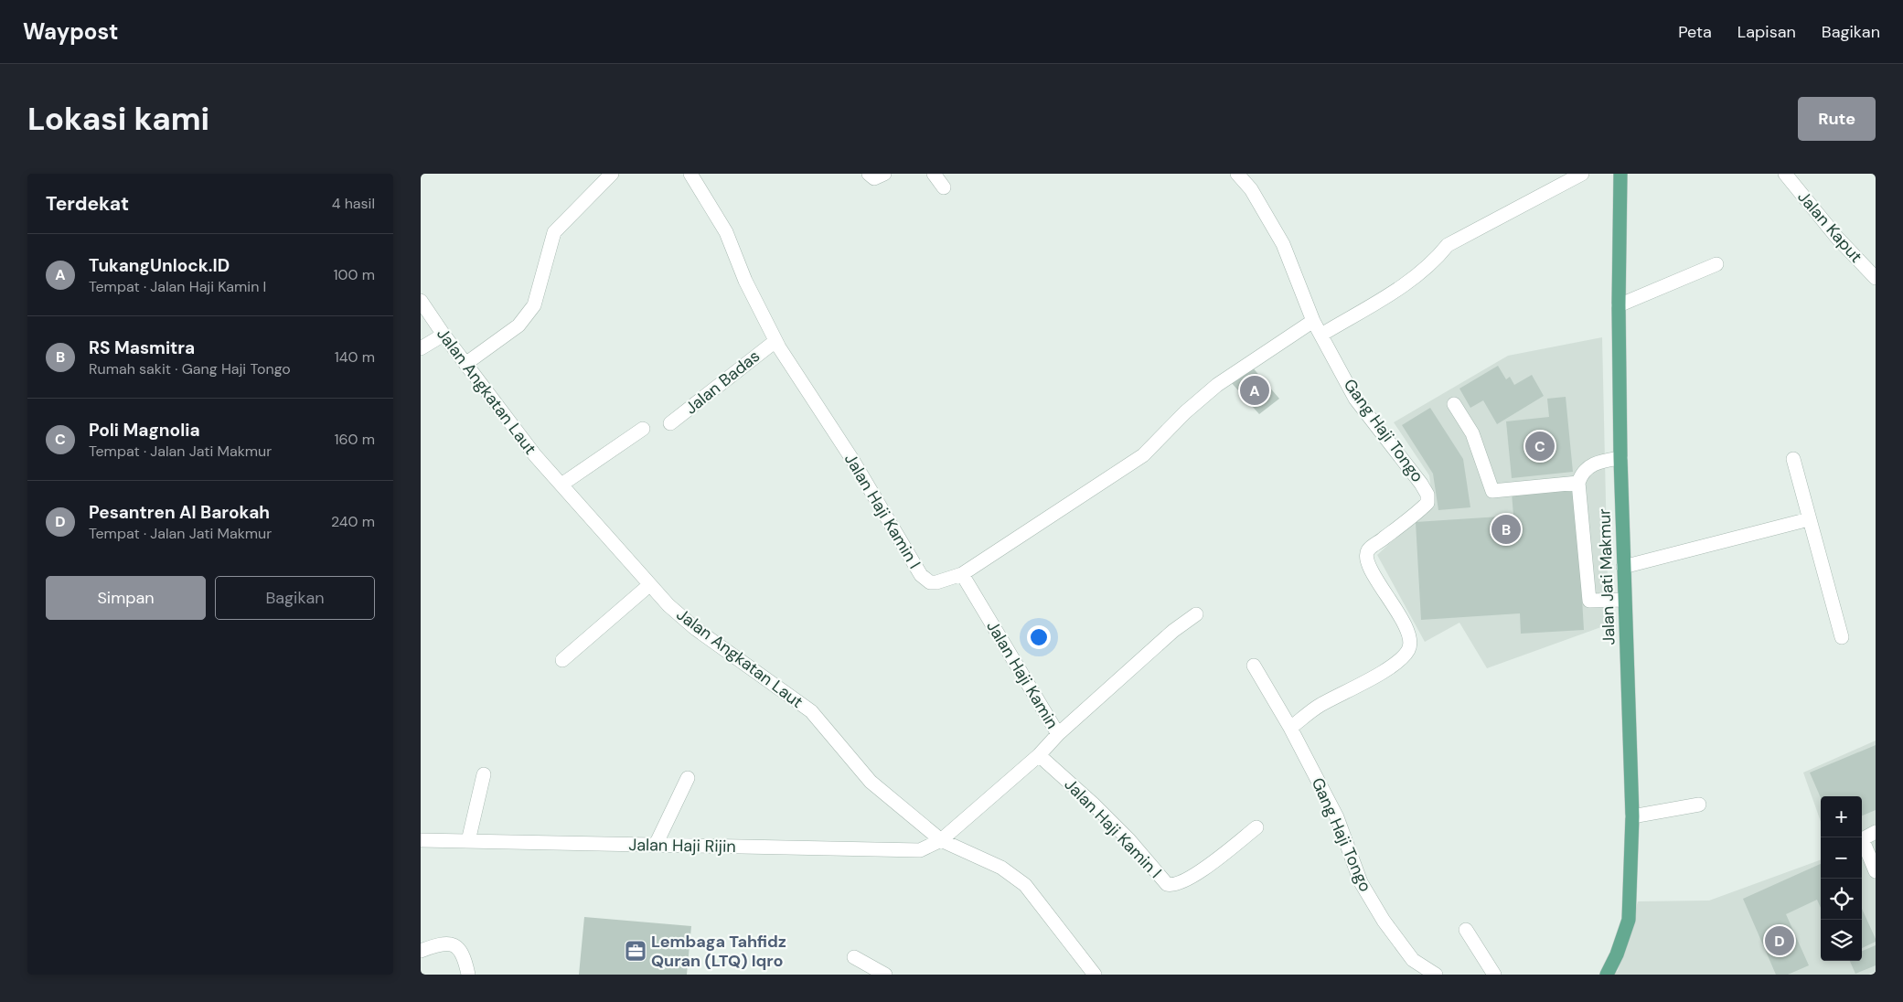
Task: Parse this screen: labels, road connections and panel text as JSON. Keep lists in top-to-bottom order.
{
  "streets": {
    "main road": ["Jalan Jati Makmur"],
    "street": [
      "Jalan Kaput",
      "Jalan Badas",
      "Jalan Angkatan Laut",
      "Gang Haji Tongo",
      "Jalan Haji Kamin I",
      "Jalan Haji Kamin",
      "Jalan Haji Rijin"
    ]
  },
  "crossings": [
    ["Jalan Badas", "Jalan Haji Kamin I"],
    ["Jalan Angkatan Laut", "Jalan Haji Kamin"],
    ["Jalan Angkatan Laut", "Jalan Haji Rijin"],
    ["Gang Haji Tongo", "Jalan Haji Kamin I"],
    ["Jalan Haji Kamin I", "Jalan Haji Kamin"],
    ["Jalan Haji Kamin", "Jalan Haji Rijin"]
  ],
  "places": {
    "office": ["Lembaga Tahfidz Quran (LTQ) Iqro"]
  },
  "page": {
    "header": "Waypost",
    "nav": ["Peta", "Lapisan", "Bagikan"],
    "buttons": [
      "Rute",
      ["Simpan", "Bagikan"]
    ],
    "title": "Lokasi kami",
    "heading": ["Terdekat", "4 hasil"],
    "list": [
      {
        "mark": "A",
        "name": "TukangUnlock.ID",
        "note": "Tempat · Jalan Haji Kamin I",
        "value": "100 m"
      },
      {
        "mark": "B",
        "name": "RS Masmitra",
        "note": "Rumah sakit · Gang Haji Tongo",
        "value": "140 m"
      },
      {
        "mark": "C",
        "name": "Poli Magnolia",
        "note": "Tempat · Jalan Jati Makmur",
        "value": "160 m"
      },
      {
        "mark": "D",
        "name": "Pesantren Al Barokah",
        "note": "Tempat · Jalan Jati Makmur",
        "value": "240 m"
      }
    ],
    "pins": [
      "A",
      "C",
      "B",
      "D"
    ],
    "map_buttons": ["+", "−"]
  }
}
